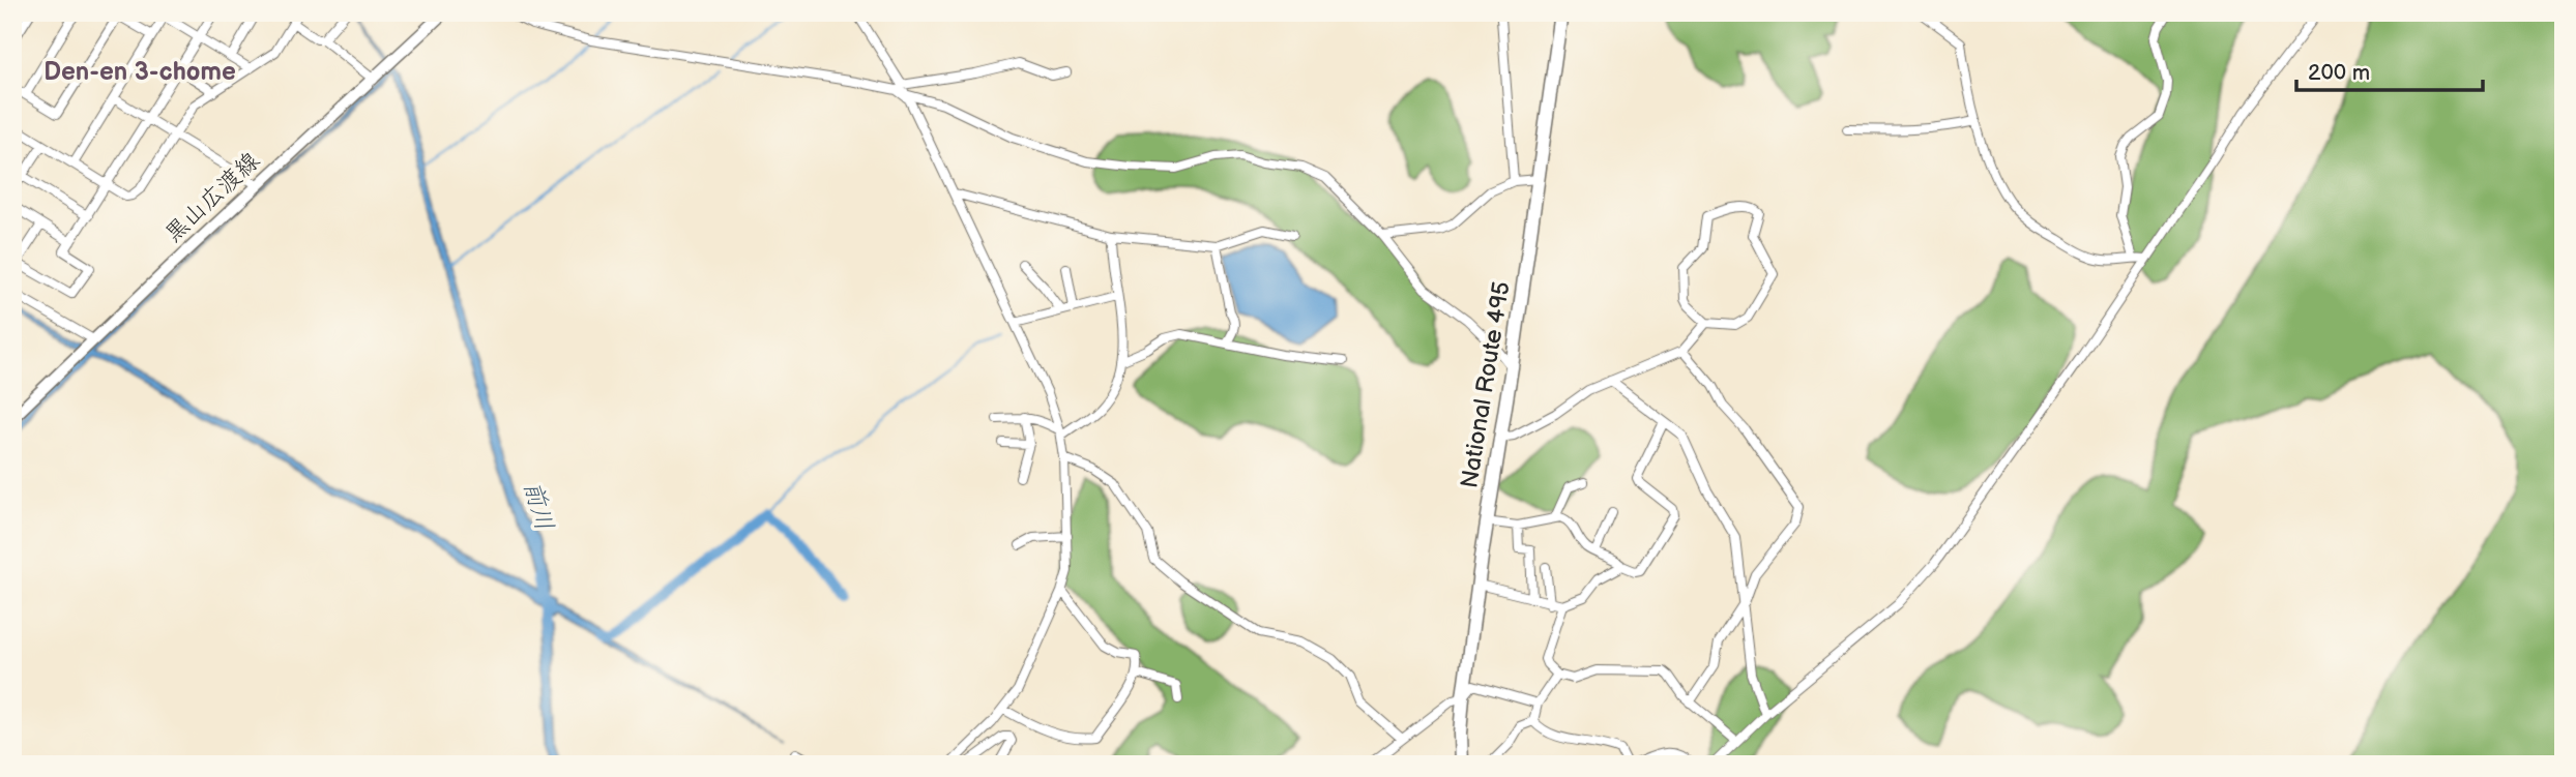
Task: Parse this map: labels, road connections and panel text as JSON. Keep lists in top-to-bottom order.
{
  "streets": {
    "highway": ["National Route 495"],
    "main road": ["黒山広渡線"]
  },
  "districts": ["Den-en 3-chome"],
  "water": ["前川"],
  "scale_bar": "200 m"
}
